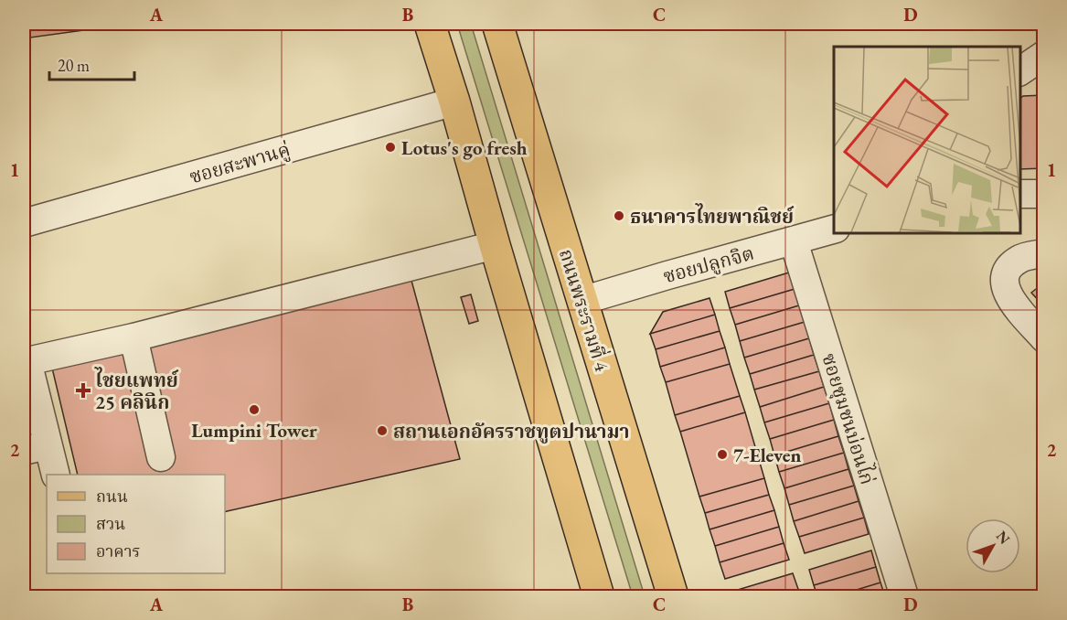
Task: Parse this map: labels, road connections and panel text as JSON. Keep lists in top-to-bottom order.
{
  "streets": {
    "main road": ["ถนนพระรามที่ 4"],
    "street": ["ซอยสะพานคู่", "ซอยปลูกจิต", "ซอยชุมชนบ่อนไก่"]
  },
  "crossings": [
    ["ซอยปลูกจิต", "ถนนพระรามที่ 4"],
    ["ซอยปลูกจิต", "ซอยชุมชนบ่อนไก่"]
  ],
  "places": {
    "other": [
      "Lotus's go fresh",
      "ธนาคารไทยพาณิชย์",
      "Lumpini Tower",
      "สถานเอกอัครราชทูตปานามา",
      "7-Eleven"
    ],
    "health": ["ไชยแพทย์ 25 คลินิก"]
  },
  "legend": ["ถนน", "สวน", "อาคาร"],
  "scale_bar": "20 m",
  "north": "top right",
  "grid": {
    "columns": [
      "A",
      "B",
      "C",
      "D"
    ],
    "rows": ["1", "2"]
  }
}
